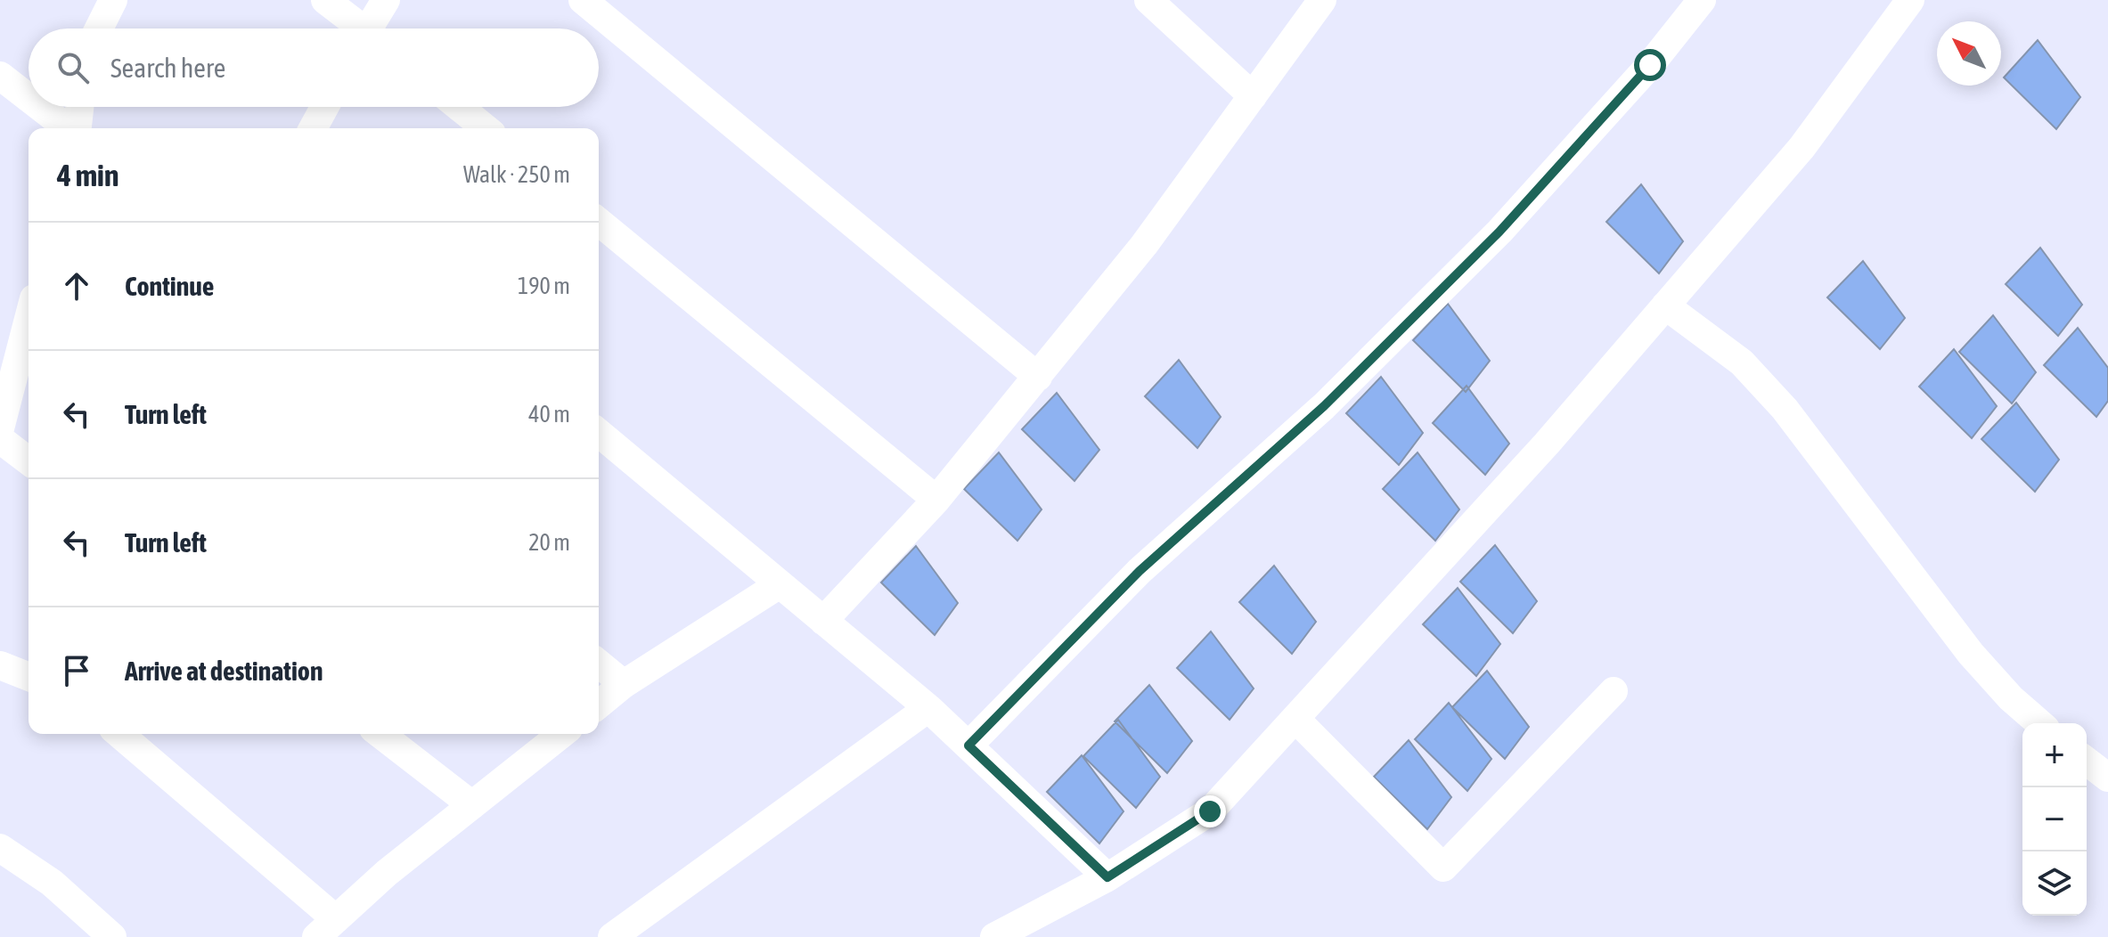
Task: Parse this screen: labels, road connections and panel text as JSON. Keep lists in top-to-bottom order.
{
  "north": "top left",
  "page": {
    "search": "Search here",
    "heading": ["4 min", "Walk · 250 m"],
    "list": [
      ["Continue", "190 m"],
      ["Turn left", "40 m"],
      ["Turn left", "20 m"],
      "Arrive at destination"
    ],
    "map_buttons": ["+", "−"]
  }
}
